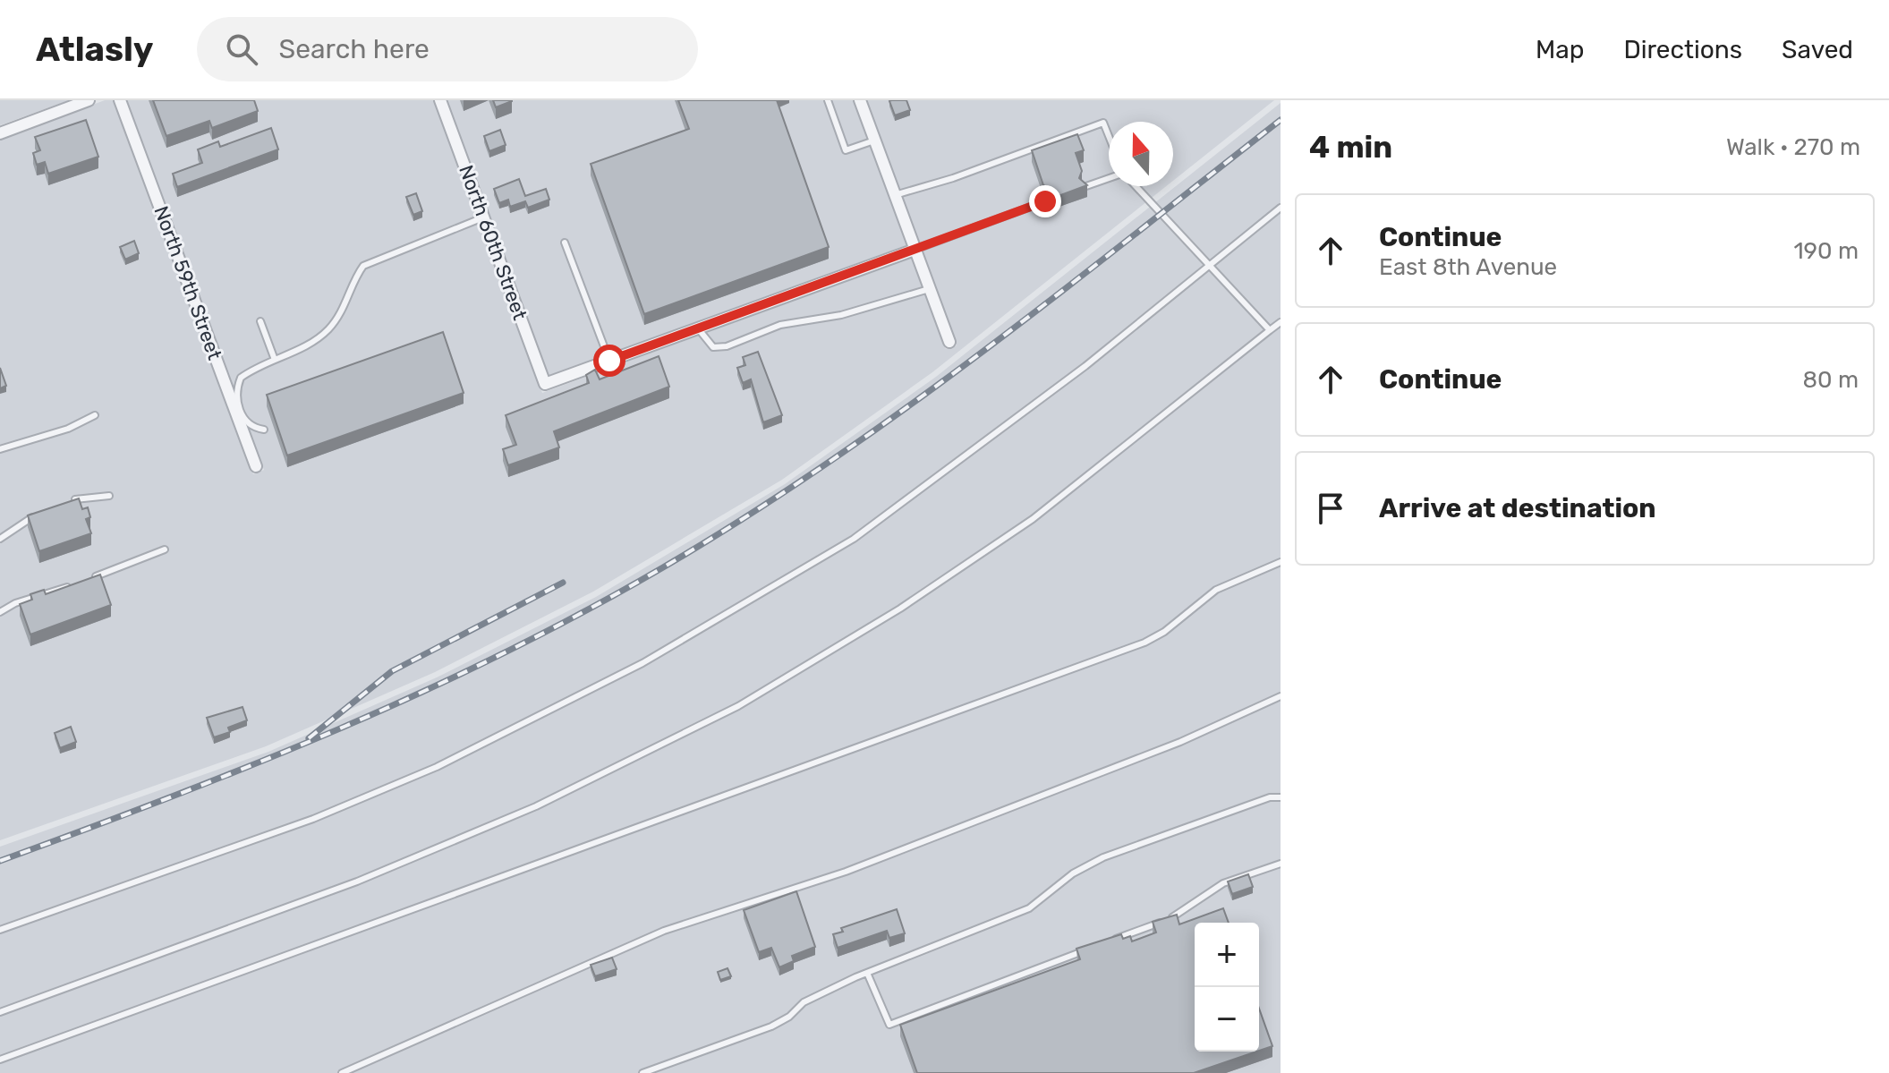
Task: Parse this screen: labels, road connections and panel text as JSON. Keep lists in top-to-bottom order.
{
  "streets": {
    "street": ["North 60th Street", "North 59th Street"]
  },
  "north": "top",
  "page": {
    "header": "Atlasly",
    "search": "Search here",
    "nav": ["Map", "Directions", "Saved"],
    "heading": ["4 min", "Walk · 270 m"],
    "list": [
      ["Continue", "East 8th Avenue", "190 m"],
      ["Continue", "80 m"],
      "Arrive at destination"
    ],
    "map_buttons": ["+", "−"]
  }
}
